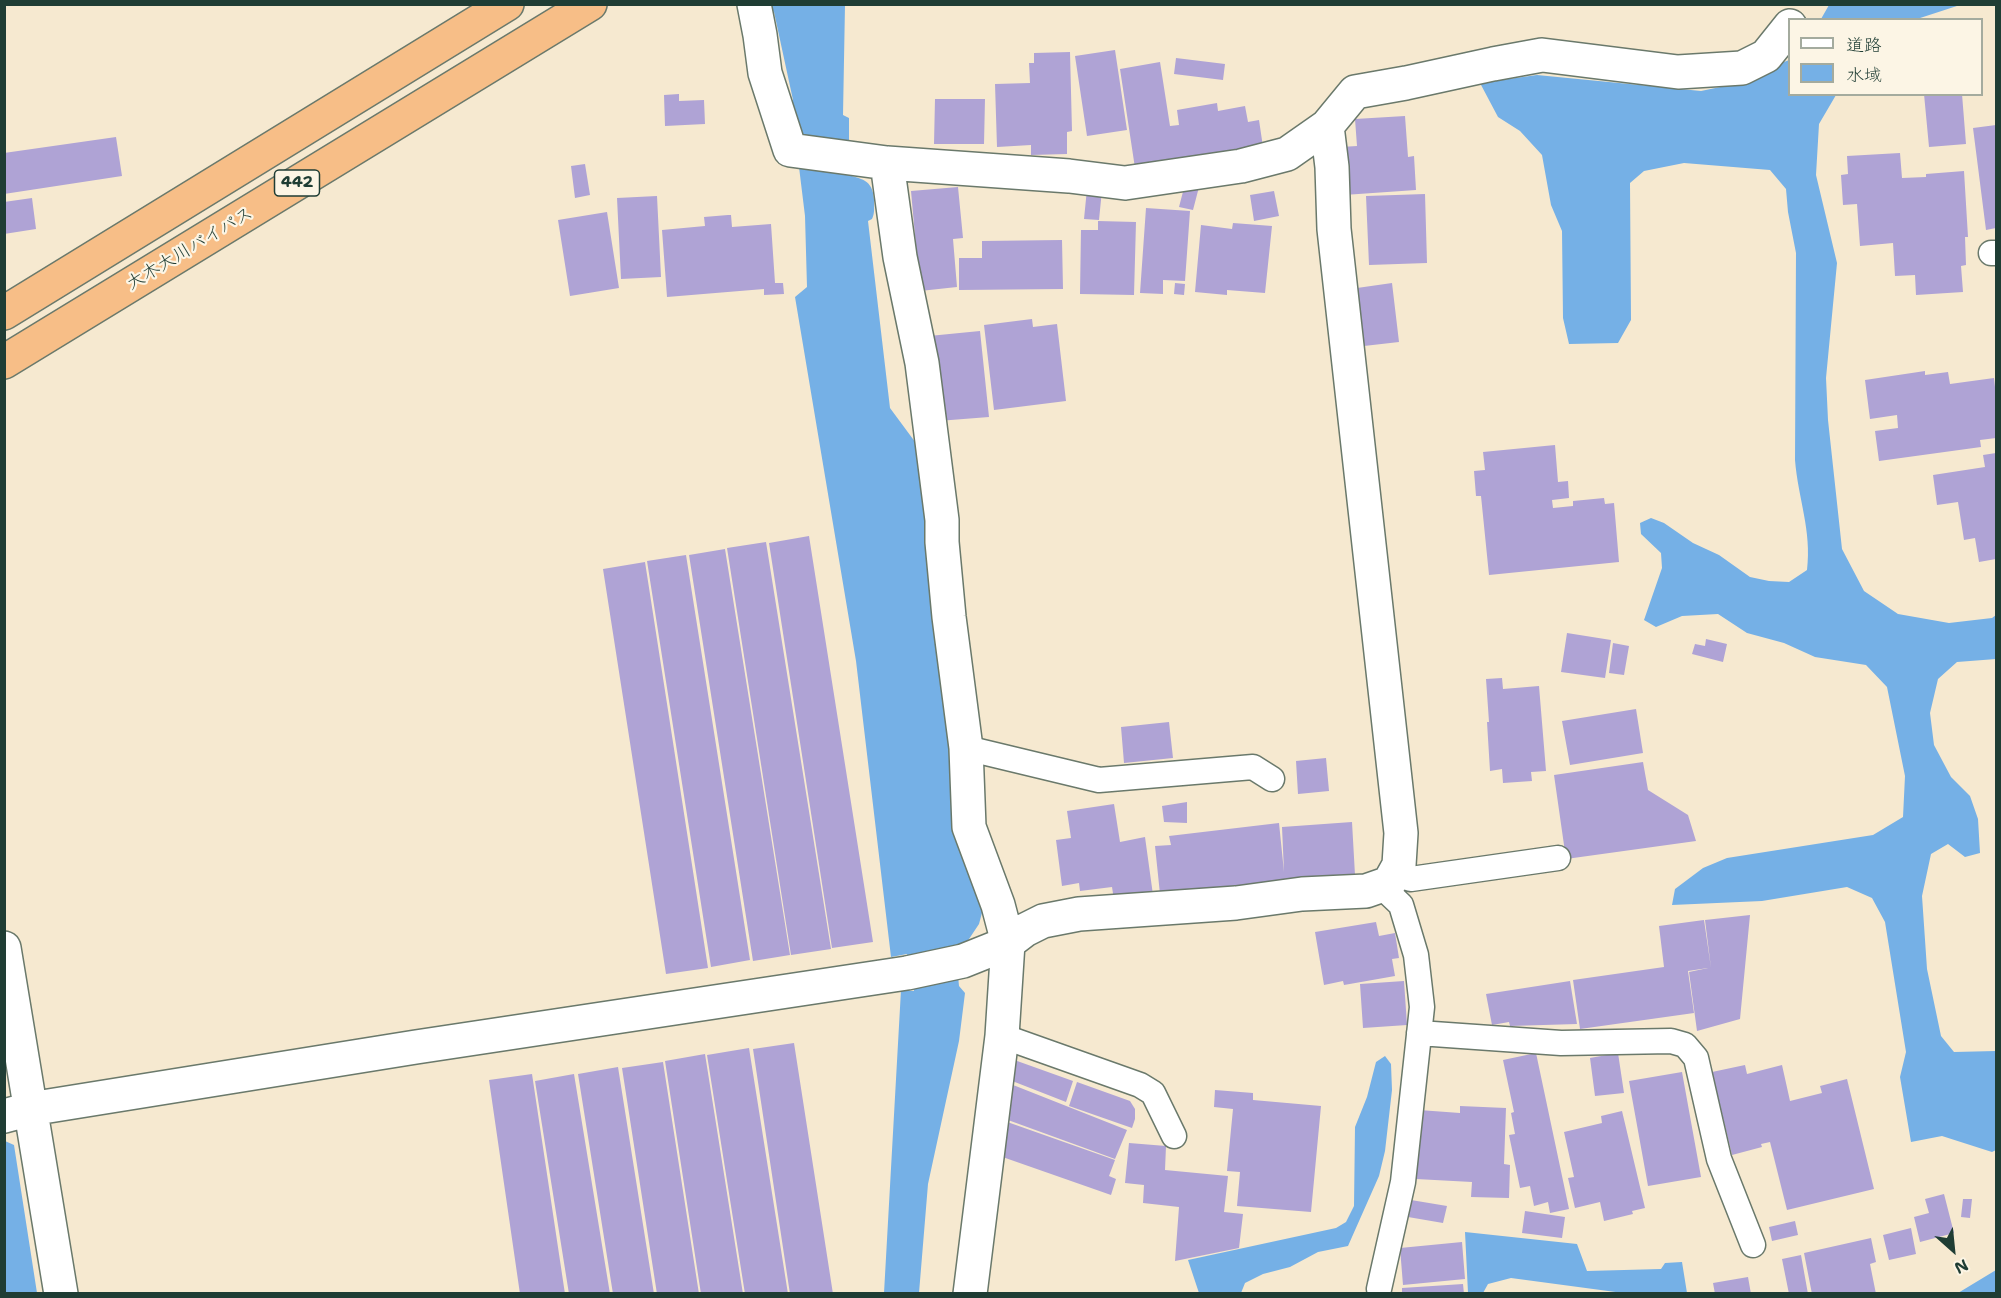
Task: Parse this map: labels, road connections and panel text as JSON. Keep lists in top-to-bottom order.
{
  "streets": {
    "highway": ["442", "大木大川バイパス"]
  },
  "legend": ["道路", "水域"],
  "north": "bottom right"
}
